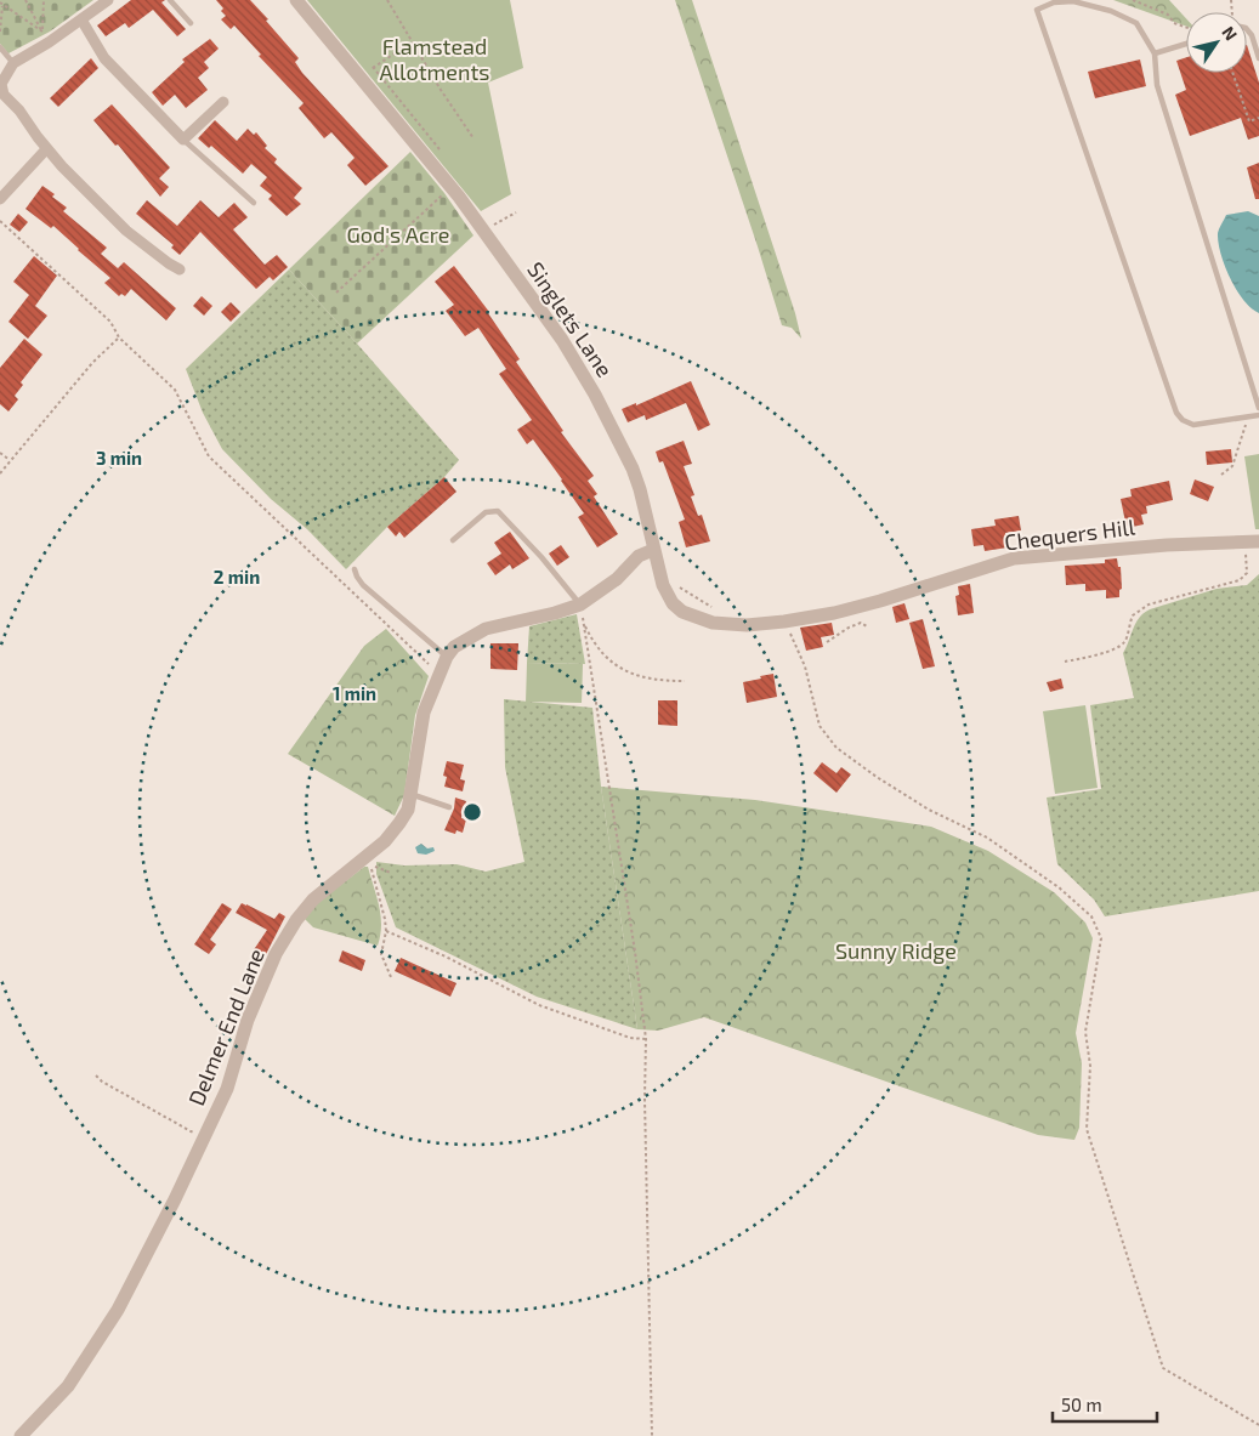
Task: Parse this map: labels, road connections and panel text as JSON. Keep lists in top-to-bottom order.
{
  "streets": {
    "street": ["Singlets Lane", "Chequers Hill", "Delmer End Lane"]
  },
  "crossings": [
    ["Singlets Lane", "Chequers Hill"],
    ["Singlets Lane", "Delmer End Lane"]
  ],
  "parks": ["Flamstead Allotments", "God's Acre", "Sunny Ridge"],
  "scale_bar": "50 m",
  "north": "top right",
  "rings": ["3 min", "2 min", "1 min"]
}
